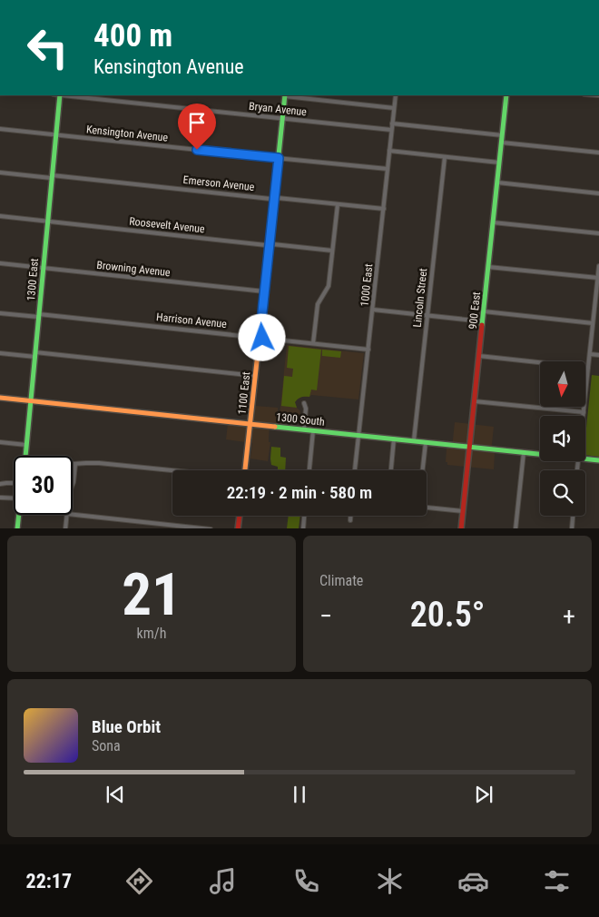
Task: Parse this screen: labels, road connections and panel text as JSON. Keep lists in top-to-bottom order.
{
  "streets": {
    "street": [
      "Bryan Avenue",
      "Kensington Avenue",
      "Emerson Avenue",
      "Roosevelt Avenue",
      "Browning Avenue",
      "1300 East",
      "1000 East",
      "Lincoln Street",
      "900 East",
      "Harrison Avenue",
      "1100 East",
      "1300 South"
    ]
  },
  "crossings": [
    ["Bryan Avenue", "1000 East"],
    ["Bryan Avenue", "1100 East"],
    ["Kensington Avenue", "1300 East"],
    ["Kensington Avenue", "1000 East"],
    ["Kensington Avenue", "1100 East"],
    ["Emerson Avenue", "1300 East"],
    ["Emerson Avenue", "1000 East"],
    ["Emerson Avenue", "1100 East"],
    ["Roosevelt Avenue", "1300 East"],
    ["Roosevelt Avenue", "1100 East"],
    ["Browning Avenue", "1300 East"],
    ["Browning Avenue", "1100 East"],
    ["1300 East", "Harrison Avenue"],
    ["1300 East", "1300 South"],
    ["1000 East", "Harrison Avenue"],
    ["1000 East", "1300 South"],
    ["Lincoln Street", "1300 South"],
    ["900 East", "1300 South"],
    ["Harrison Avenue", "1100 East"],
    ["1100 East", "1300 South"]
  ],
  "north": "bottom",
  "page": {
    "turn": ["400 m", "Kensington Avenue"],
    "limit": "30",
    "trip": "22:19 · 2 min · 580 m",
    "tile": [
      ["21", "km/h"],
      "Climate"
    ],
    "heat": ["−", "20.5°", "+"],
    "song": ["Blue Orbit", "Sona"],
    "tabs": "22:17"
  }
}
